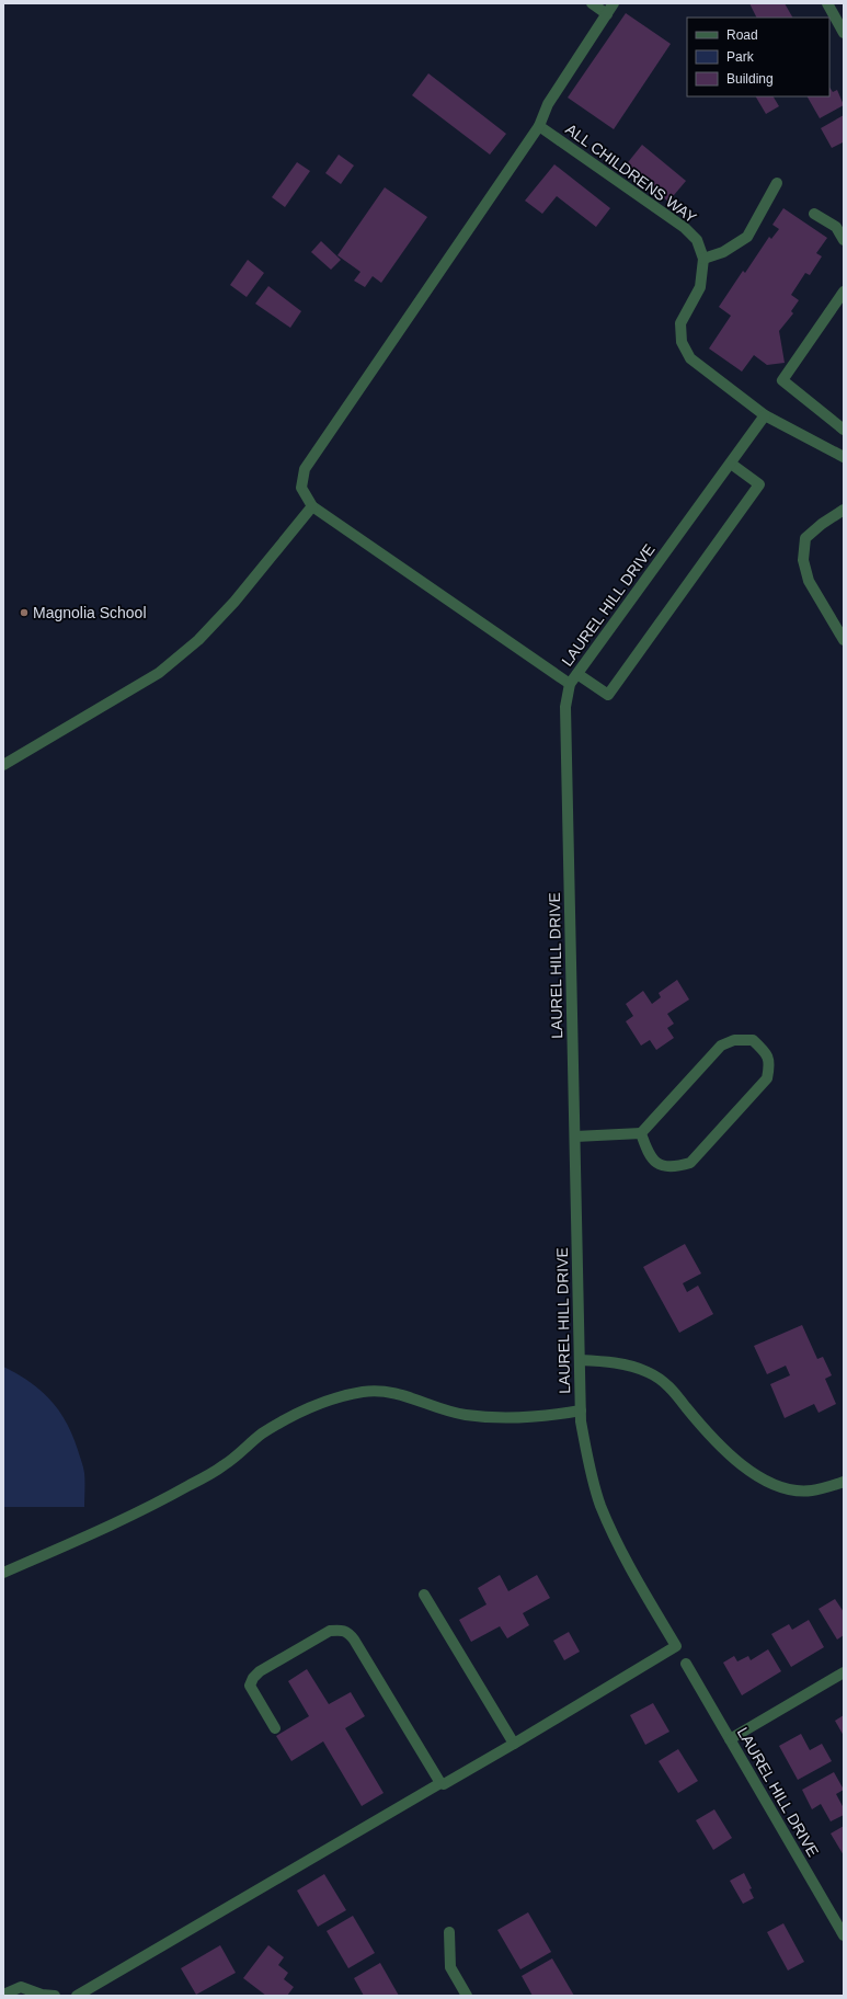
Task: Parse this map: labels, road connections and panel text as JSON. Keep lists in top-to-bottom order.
{
  "streets": {
    "street": ["ALL CHILDRENS WAY", "LAUREL HILL DRIVE"]
  },
  "crossings": [
    ["ALL CHILDRENS WAY", "LAUREL HILL DRIVE"]
  ],
  "places": ["Magnolia School"],
  "legend": ["Road", "Park", "Building"]
}
